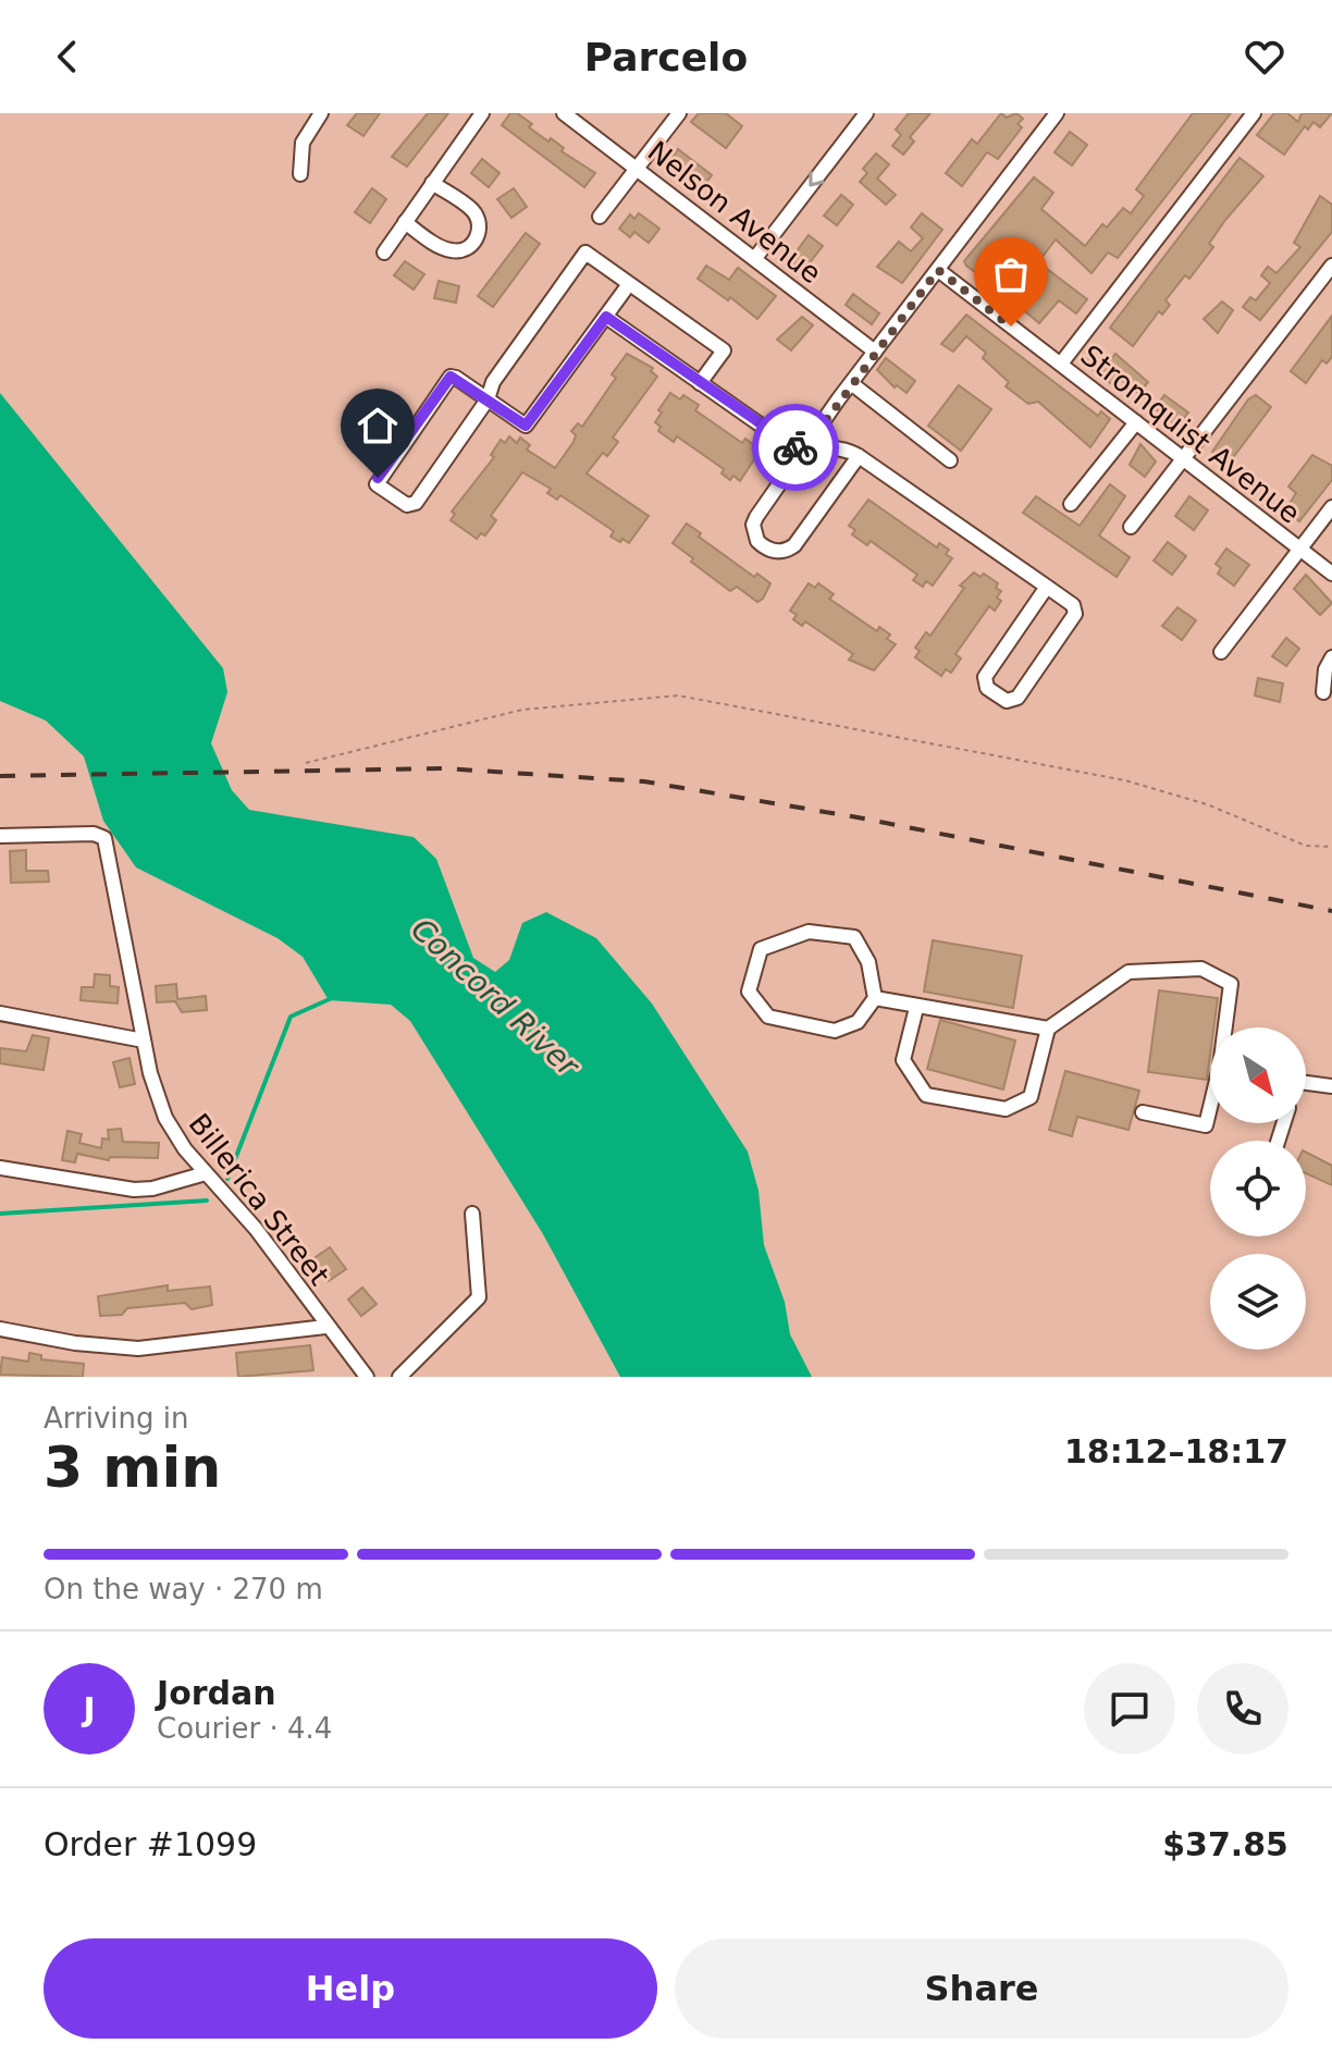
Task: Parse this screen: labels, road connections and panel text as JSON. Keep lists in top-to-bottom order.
{
  "streets": {
    "street": ["Nelson Avenue", "Stromquist Avenue", "Billerica Street"]
  },
  "water": ["Concord River"],
  "north": "bottom right",
  "page": {
    "header": "Parcelo",
    "heading": ["3 min", "Arriving in", "18:12–18:17"],
    "panel": [
      "Jordan",
      "Courier · 4.4",
      "Order #1099",
      "$37.85"
    ],
    "bar": "On the way · 270 m",
    "round": "J",
    "buttons": ["Help", "Share"]
  }
}
